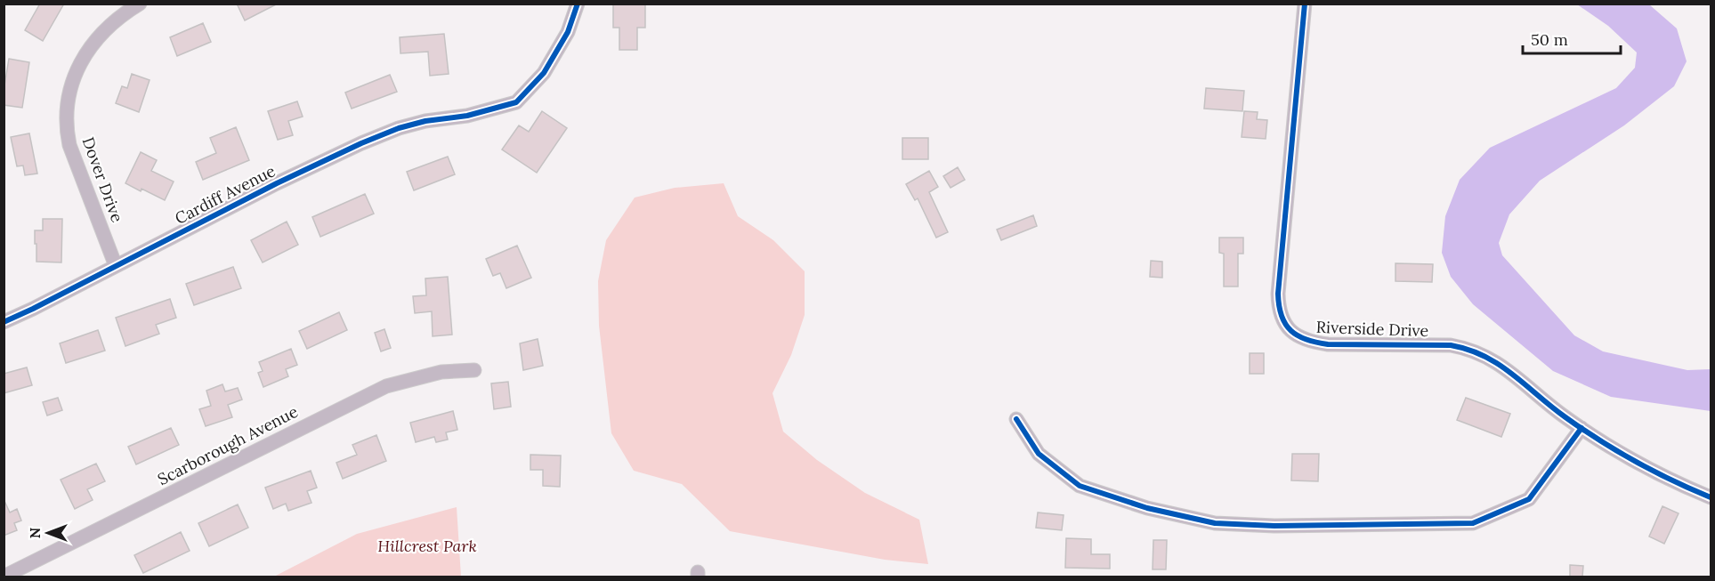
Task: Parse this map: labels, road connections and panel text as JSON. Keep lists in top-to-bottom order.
{
  "streets": {
    "street": [
      "Dover Drive",
      "Cardiff Avenue",
      "Riverside Drive",
      "Scarborough Avenue"
    ]
  },
  "crossings": [
    ["Dover Drive", "Cardiff Avenue"]
  ],
  "parks": ["Hillcrest Park"],
  "scale_bar": "50 m",
  "north": "left"
}
